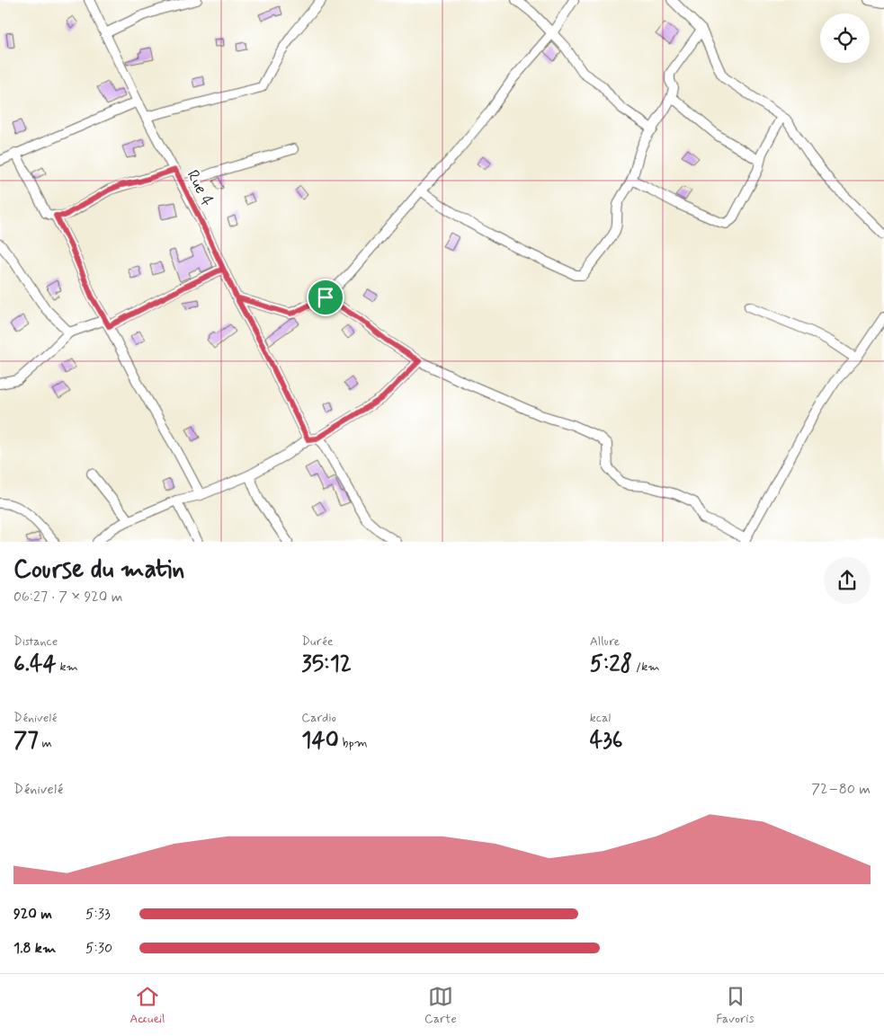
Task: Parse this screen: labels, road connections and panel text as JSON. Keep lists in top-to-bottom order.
{
  "streets": {
    "street": ["Rue 4"]
  },
  "page": {
    "heading": ["Course du matin", "06:27 · 7 × 920 m"],
    "stats": [
      ["Distance", "6.44 km"],
      ["Durée", "35:12"],
      ["Allure", "5:28 /km"],
      ["Dénivelé", "77 m"],
      ["Cardio", "140 bpm"],
      ["kcal", "436"]
    ],
    "chart": ["Dénivelé", "72–80 m"],
    "list": [
      {
        "name": "920 m",
        "note": "5:33"
      },
      {
        "name": "1.8 km",
        "note": "5:30"
      }
    ],
    "tabs": ["Accueil", "Carte", "Favoris"]
  }
}
